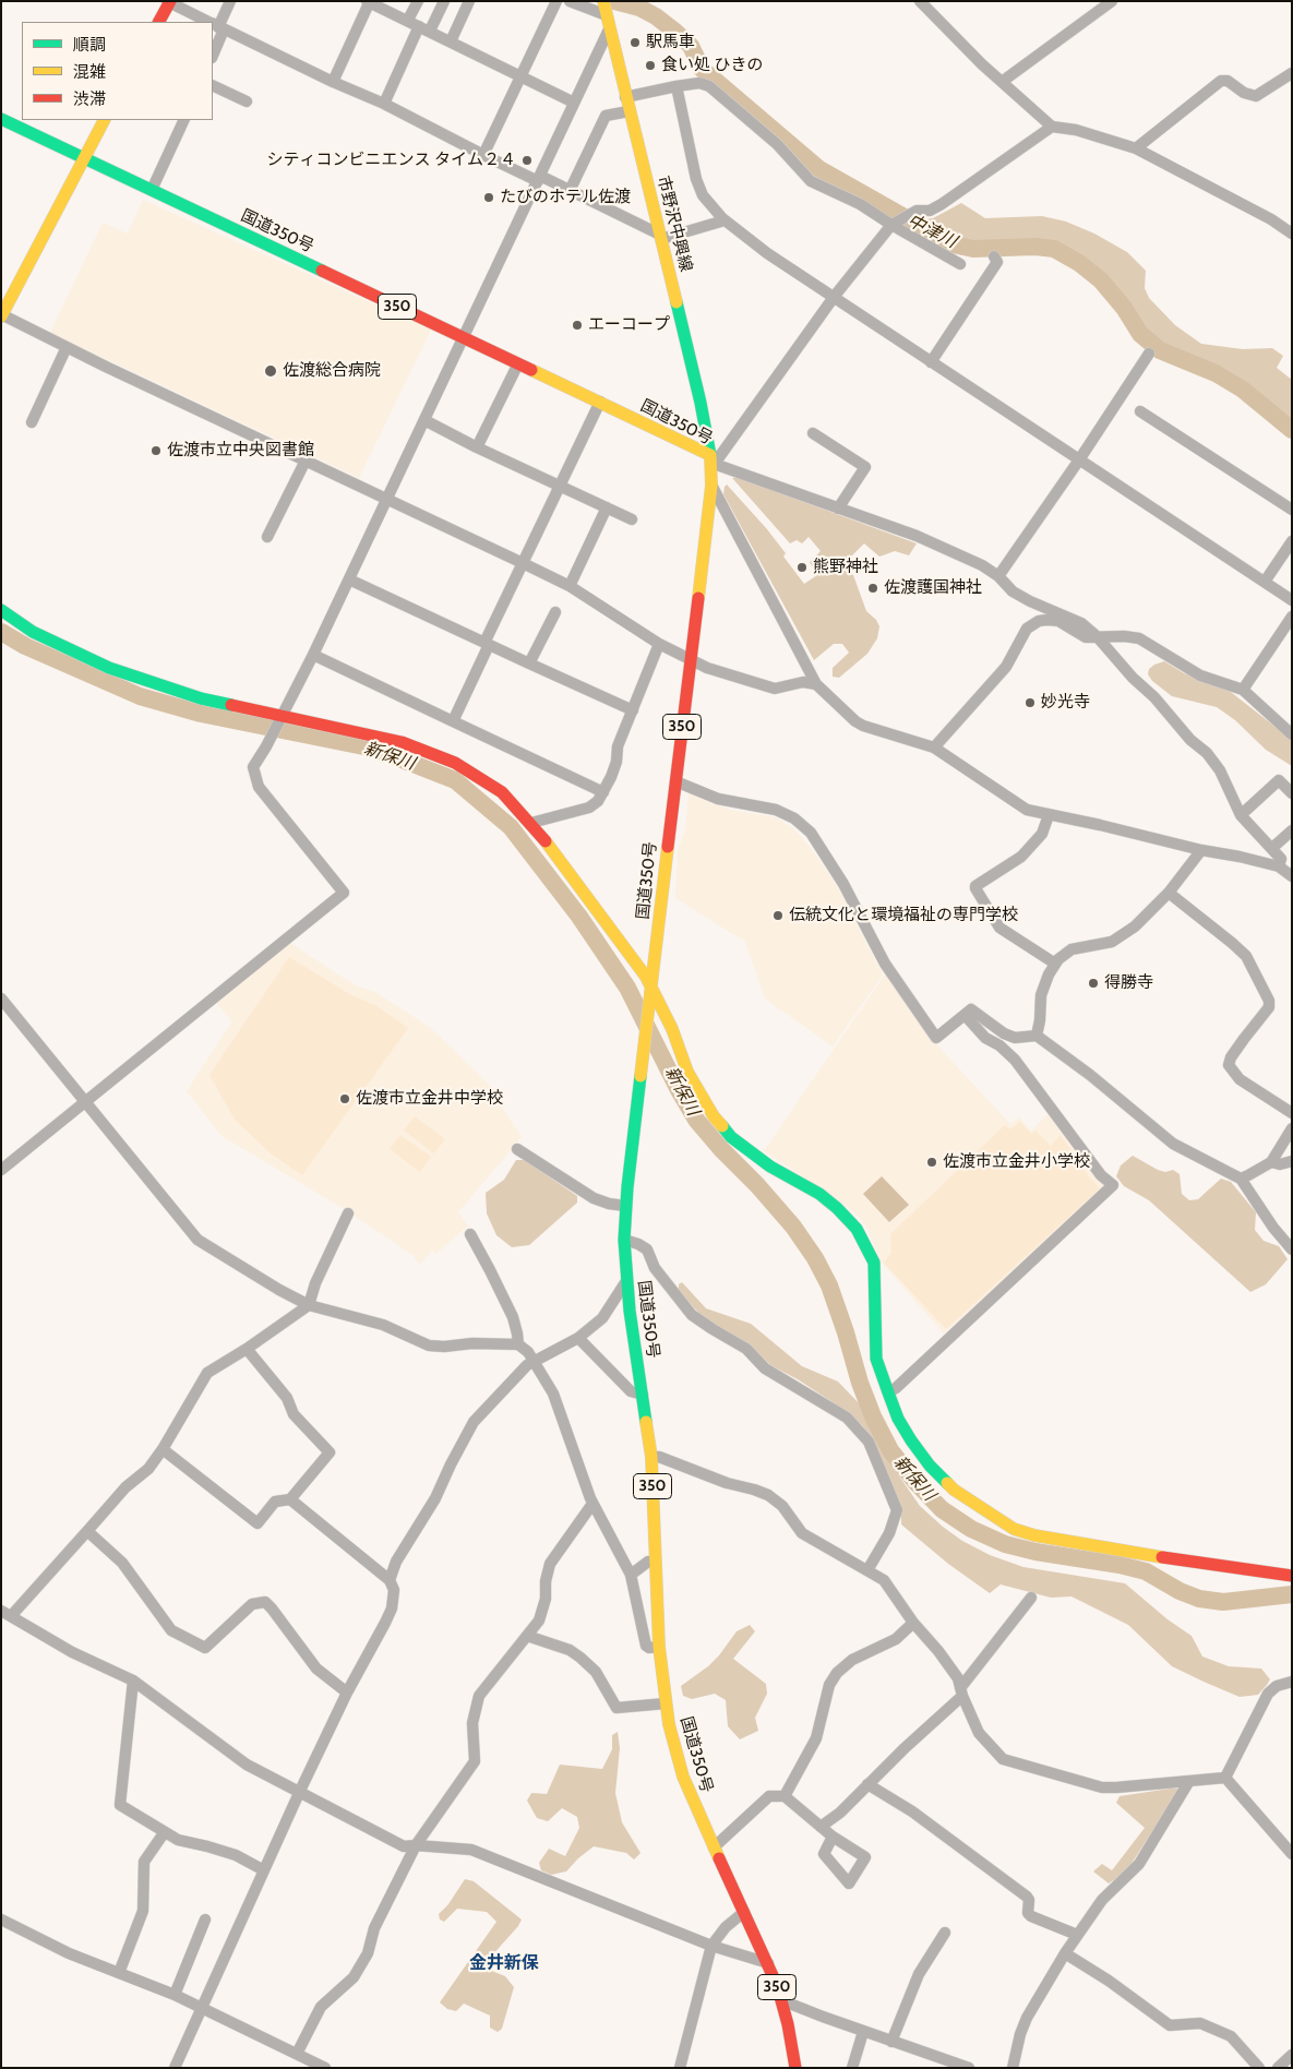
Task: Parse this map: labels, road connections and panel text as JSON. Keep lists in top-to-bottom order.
{
  "streets": {
    "main road": ["市野沢中興線", "国道350号", "350"]
  },
  "crossings": [
    ["市野沢中興線", "国道350号"]
  ],
  "districts": ["金井新保"],
  "water": ["中津川", "新保川"],
  "places": [
    "駅馬車",
    "食い処 ひきの",
    "シティコンビニエンス タイム２４",
    "たびのホテル佐渡",
    "エーコープ",
    "佐渡総合病院",
    "佐渡市立中央図書館",
    "熊野神社",
    "佐渡護国神社",
    "妙光寺",
    "伝統文化と環境福祉の専門学校",
    "得勝寺",
    "佐渡市立金井中学校",
    "佐渡市立金井小学校"
  ],
  "legend": ["順調", "混雑", "渋滞"]
}
